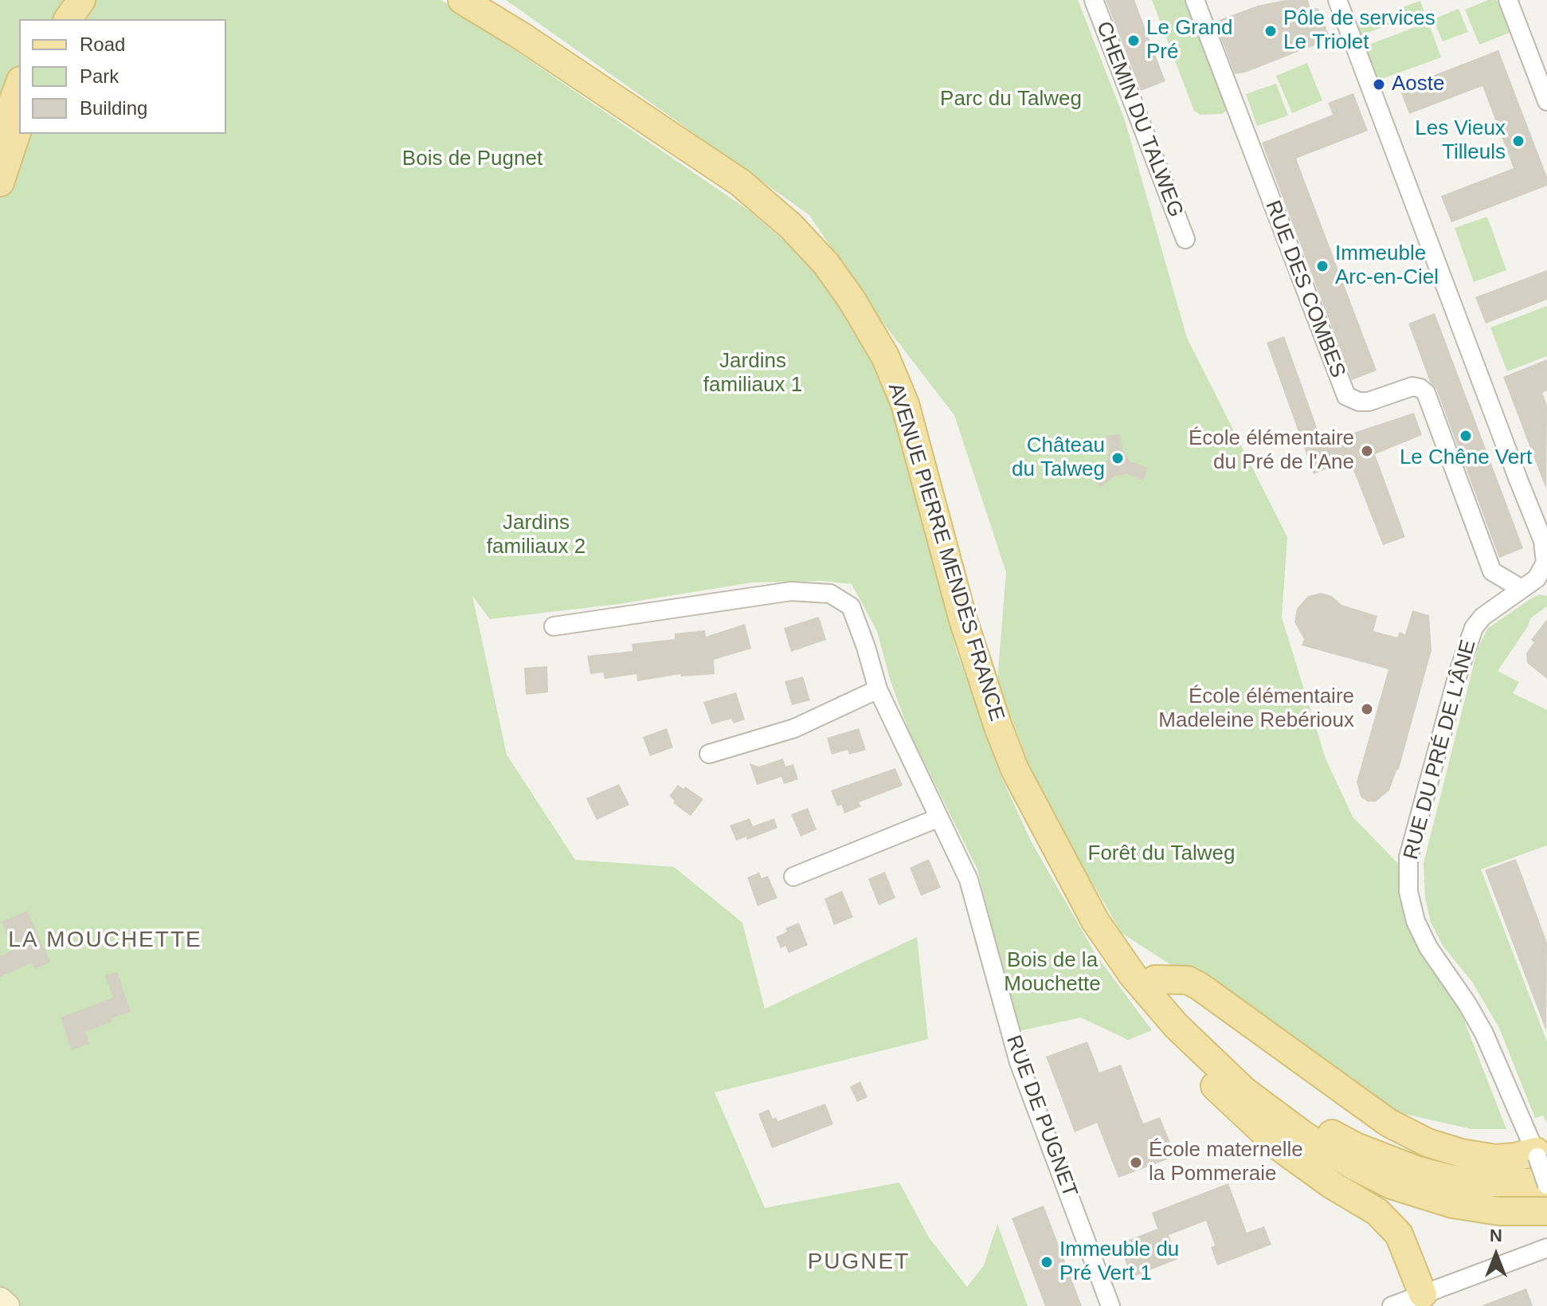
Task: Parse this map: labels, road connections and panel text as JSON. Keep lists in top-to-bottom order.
{
  "streets": {
    "main road": ["AVENUE PIERRE MENDÈS FRANCE"],
    "street": [
      "CHEMIN DU TALWEG",
      "RUE DES COMBES",
      "RUE DU PRÉ DE L'ÂNE",
      "RUE DE PUGNET"
    ]
  },
  "crossings": [
    ["RUE DES COMBES", "RUE DU PRÉ DE L'ÂNE"],
    ["AVENUE PIERRE MENDÈS FRANCE", "RUE DU PRÉ DE L'ÂNE"]
  ],
  "districts": ["LA MOUCHETTE", "PUGNET"],
  "parks": [
    "Parc du Talweg",
    "Bois de Pugnet",
    "Jardins familiaux 1",
    "Jardins familiaux 2",
    "Forêt du Talweg",
    "Bois de la Mouchette"
  ],
  "places": [
    "Pôle de services Le Triolet",
    "Le Grand Pré",
    "Aoste",
    "Les Vieux Tilleuls",
    "Immeuble Arc-en-Ciel",
    "Le Chêne Vert",
    "École élémentaire du Pré de l'Ane",
    "Château du Talweg",
    "École élémentaire Madeleine Rebérioux",
    "École maternelle la Pommeraie",
    "Immeuble du Pré Vert 1"
  ],
  "legend": ["Road", "Park", "Building"],
  "north": "top"
}
